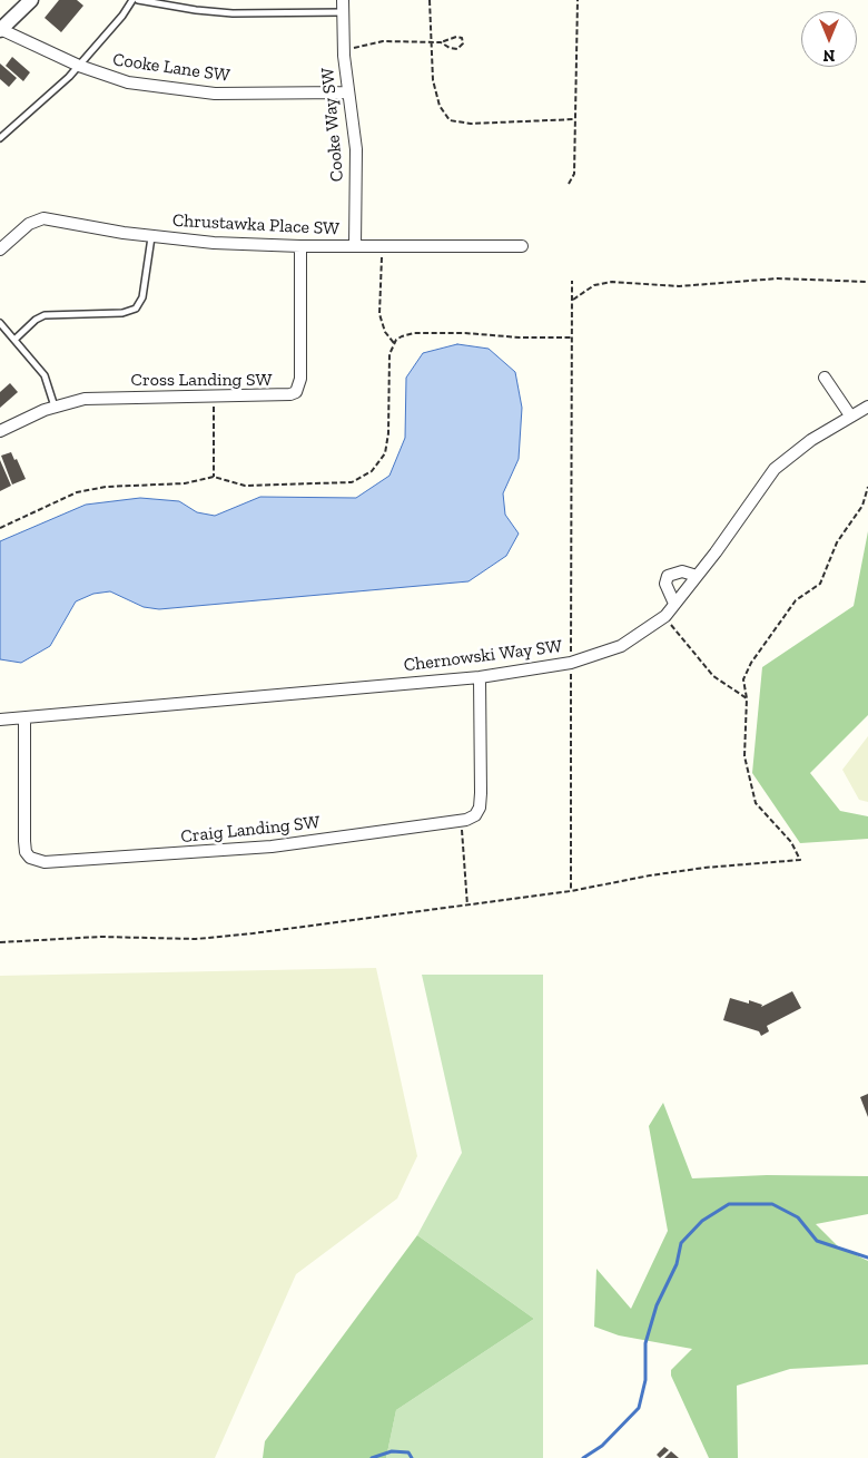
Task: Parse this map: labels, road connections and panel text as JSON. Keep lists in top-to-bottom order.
{
  "streets": {
    "street": [
      "Cooke Lane SW",
      "Cooke Way SW",
      "Chrustawka Place SW",
      "Cross Landing SW",
      "Chernowski Way SW",
      "Craig Landing SW"
    ]
  },
  "crossings": [
    ["Cooke Lane SW", "Cooke Way SW"],
    ["Cooke Way SW", "Chrustawka Place SW"],
    ["Chrustawka Place SW", "Cross Landing SW"],
    ["Chernowski Way SW", "Craig Landing SW"]
  ],
  "north": "bottom"
}
